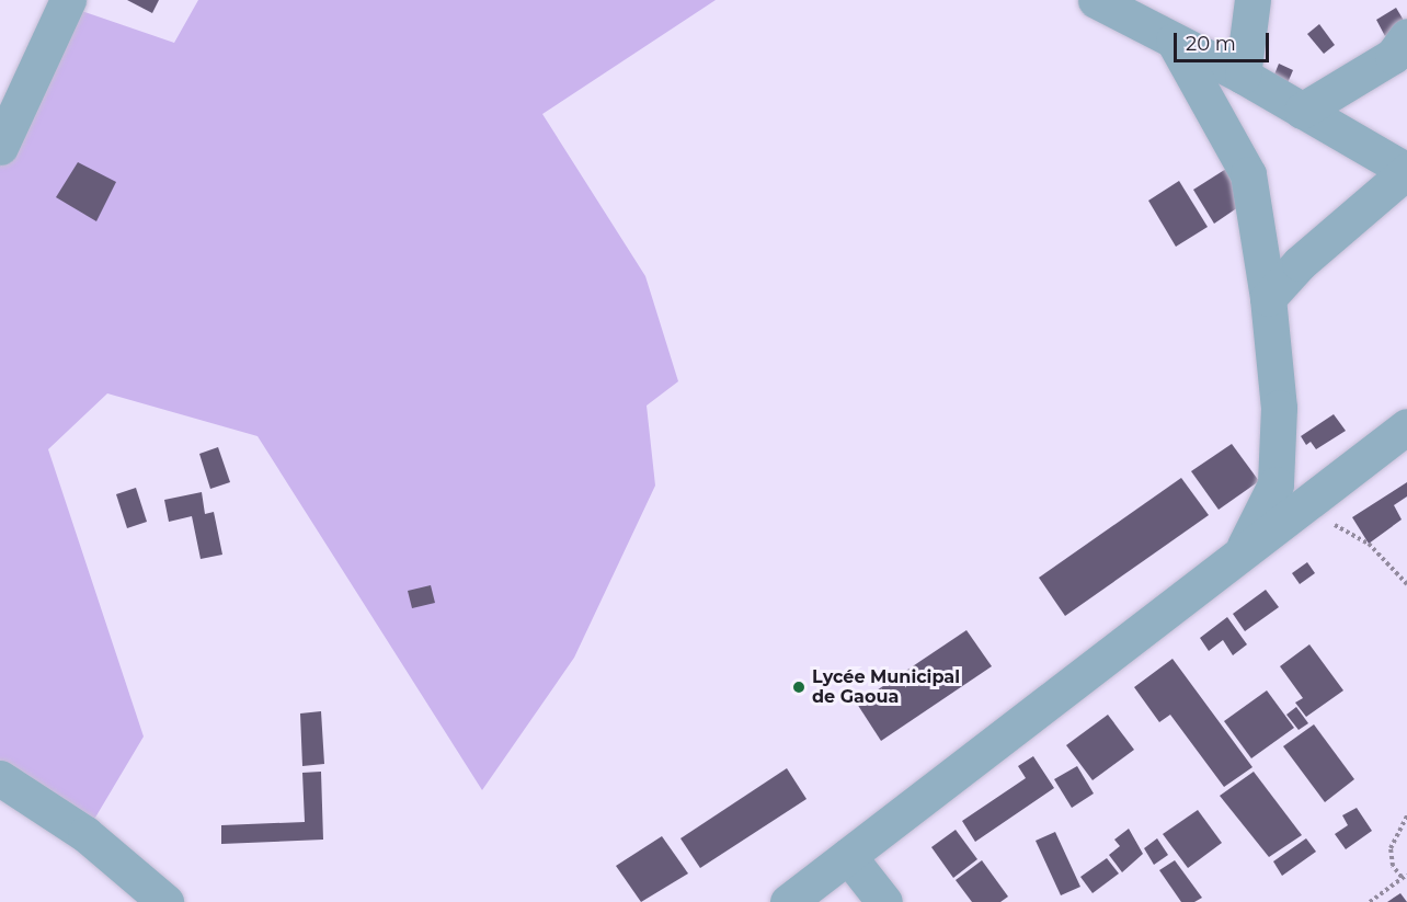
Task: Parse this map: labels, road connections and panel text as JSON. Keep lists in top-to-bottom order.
{
  "places": ["Lycée Municipal de Gaoua"],
  "scale_bar": "20 m"
}
